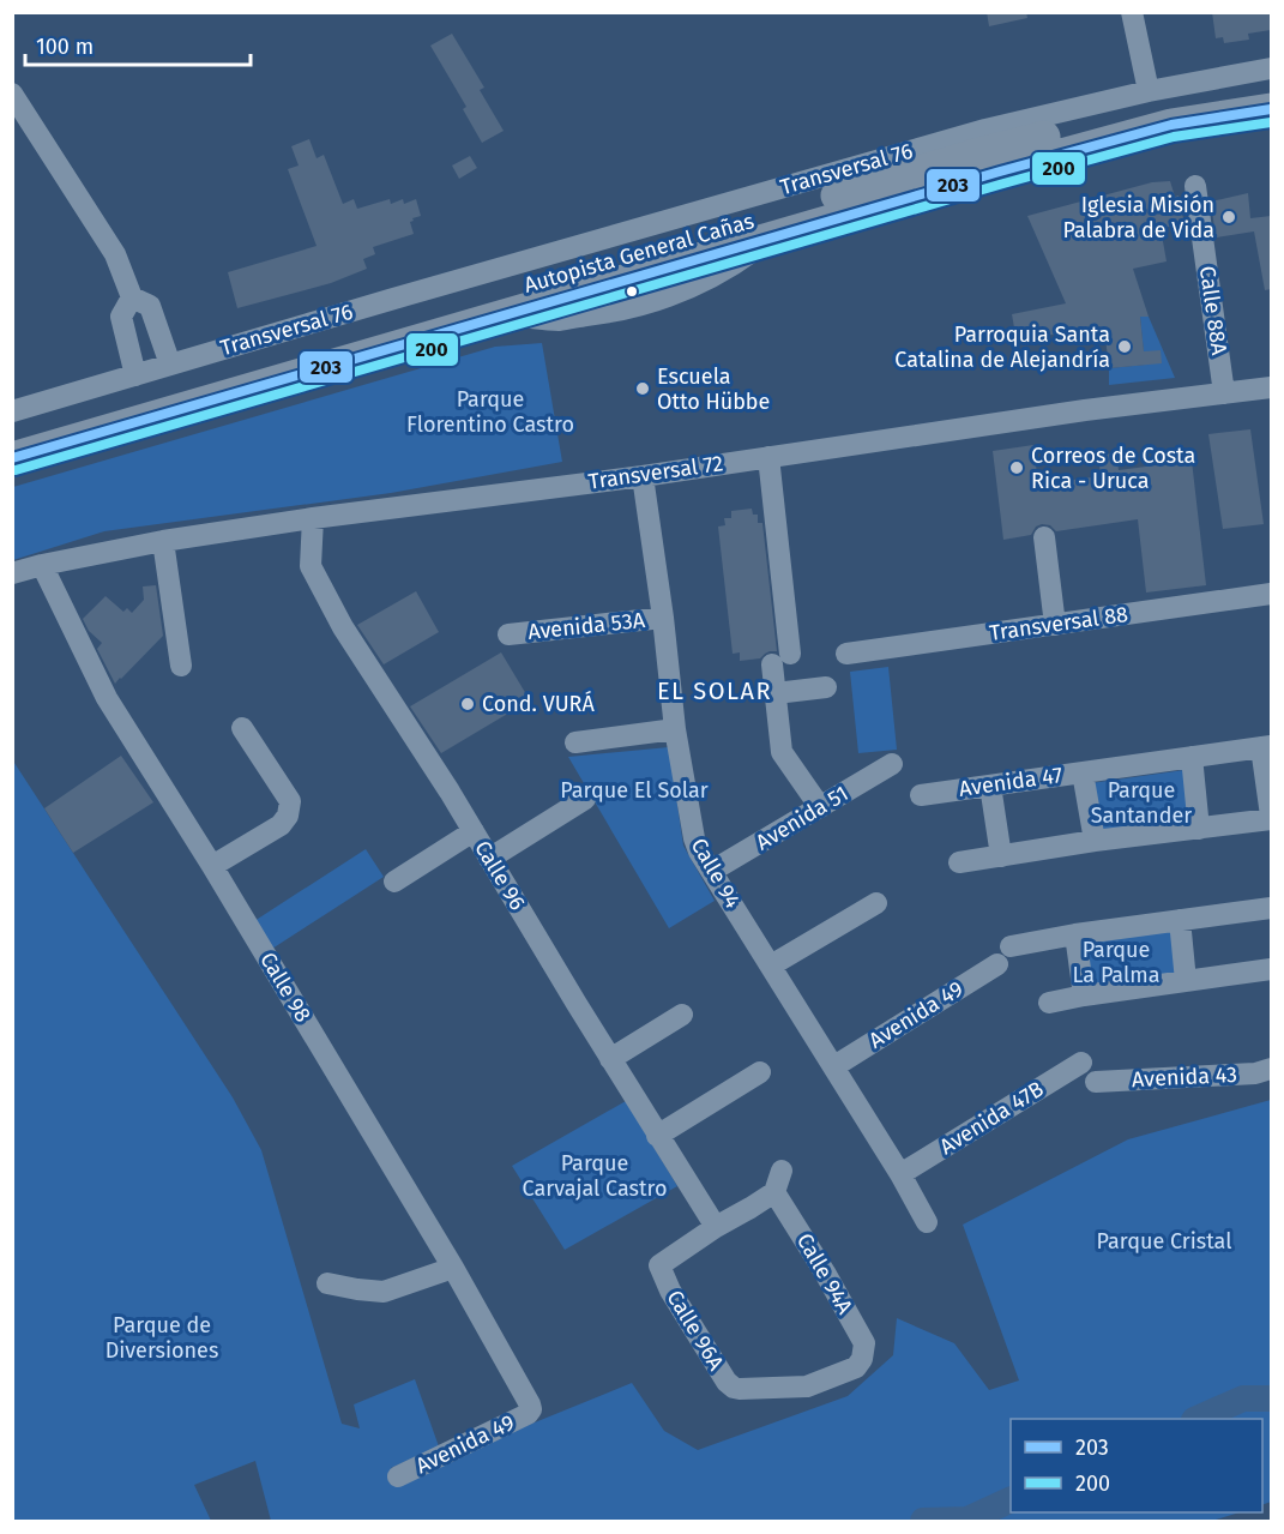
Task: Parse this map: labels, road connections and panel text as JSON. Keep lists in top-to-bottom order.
{
  "streets": {
    "highway": ["Autopista General Cañas"],
    "street": [
      "Transversal 76",
      "Calle 88A",
      "Transversal 72",
      "Transversal 88",
      "Avenida 53A",
      "Avenida 47",
      "Avenida 51",
      "Calle 94",
      "Calle 96",
      "Calle 98",
      "Avenida 49",
      "Avenida 43",
      "Avenida 47B",
      "Calle 94A",
      "Calle 96A"
    ]
  },
  "crossings": [
    ["Calle 88A", "Transversal 72"],
    ["Transversal 72", "Calle 94"],
    ["Transversal 72", "Calle 96"],
    ["Transversal 72", "Calle 98"],
    ["Avenida 53A", "Calle 94"],
    ["Avenida 51", "Calle 94"],
    ["Calle 94", "Avenida 49"],
    ["Calle 94", "Avenida 47B"],
    ["Calle 96", "Calle 96A"],
    ["Calle 98", "Avenida 49"],
    ["Calle 94A", "Calle 96A"]
  ],
  "districts": ["EL SOLAR"],
  "parks": [
    "Parque Florentino Castro",
    "Parque El Solar",
    "Parque Santander",
    "Parque La Palma",
    "Parque Carvajal Castro",
    "Parque Cristal",
    "Parque de Diversiones"
  ],
  "places": [
    "Iglesia Misión Palabra de Vida",
    "Parroquia Santa Catalina de Alejandría",
    "Escuela Otto Hübbe",
    "Correos de Costa Rica - Uruca",
    "Cond. VURÁ"
  ],
  "lines": ["transit line 203", "transit line 200"],
  "legend": ["203", "200"],
  "scale_bar": "100 m"
}
